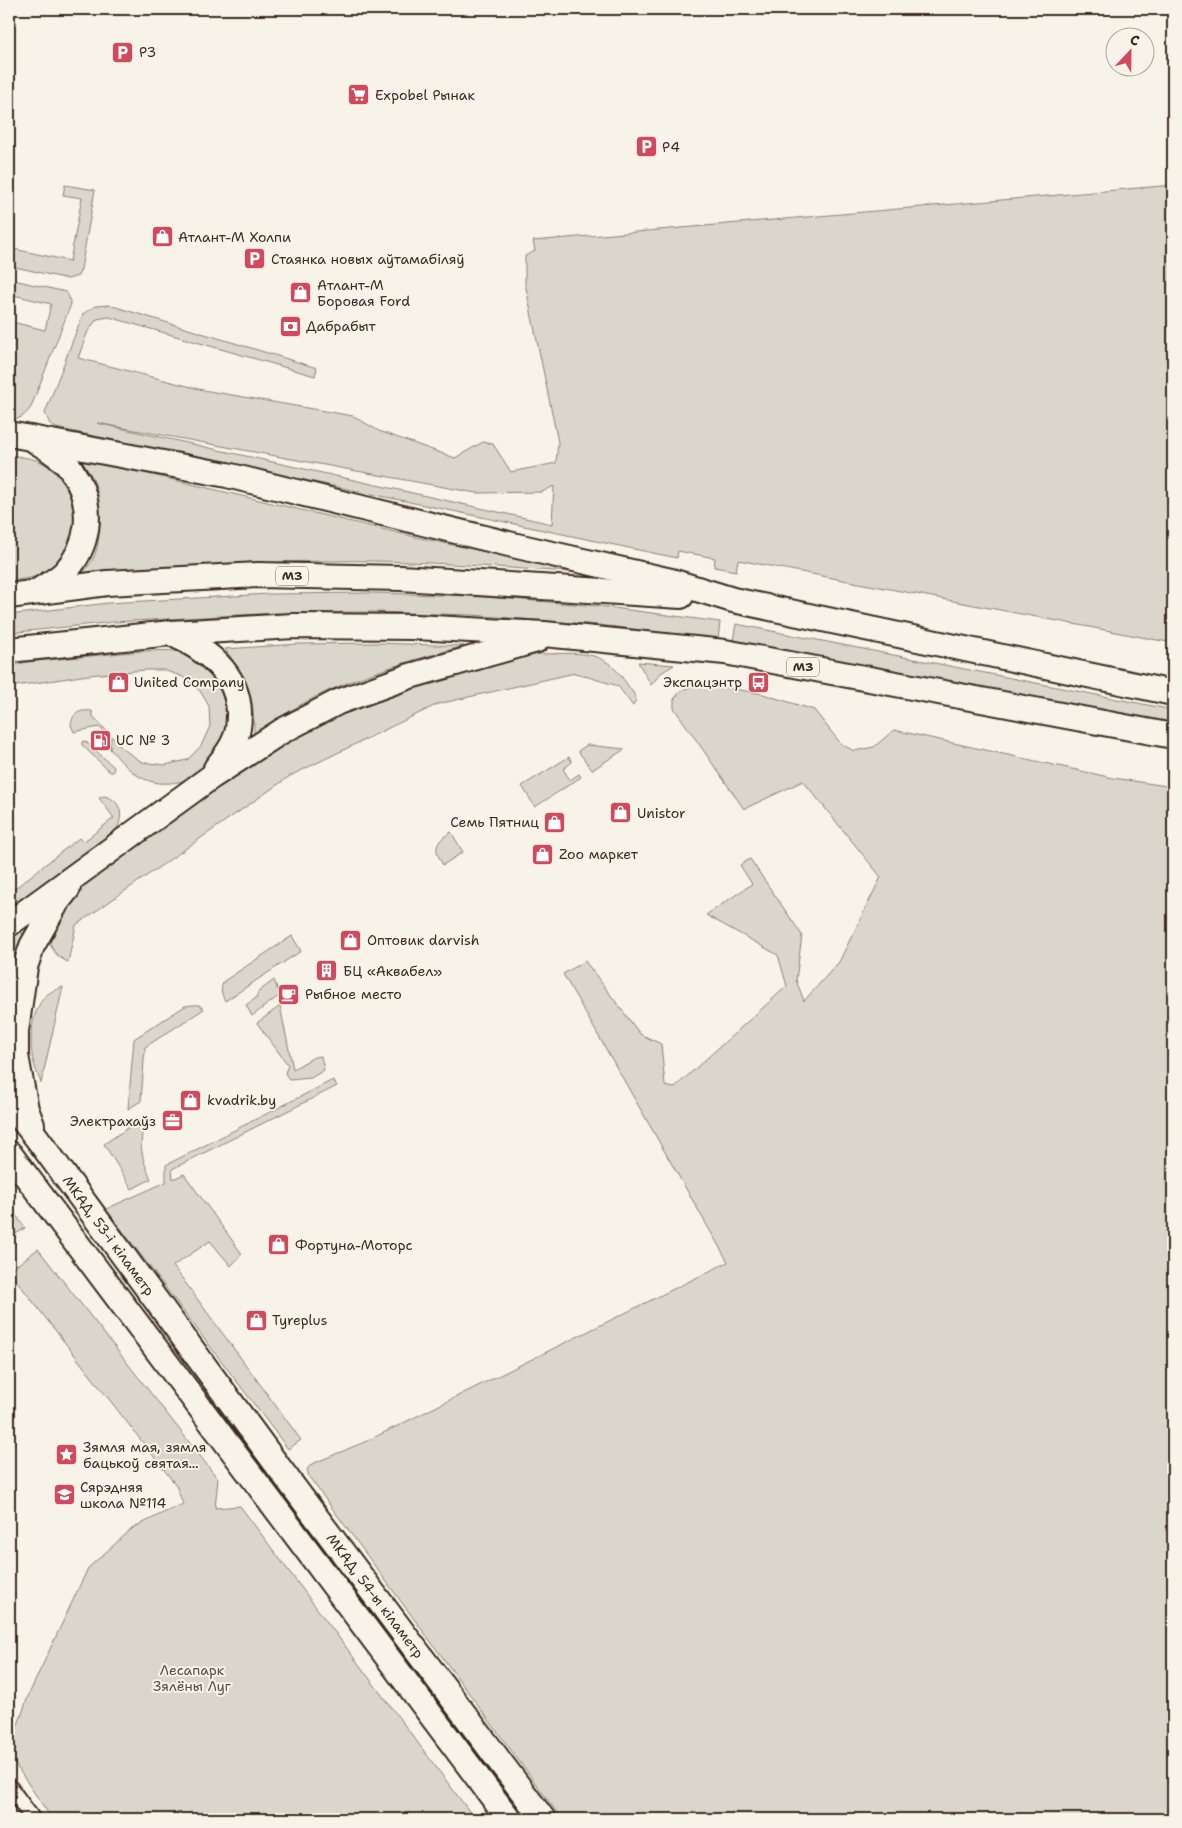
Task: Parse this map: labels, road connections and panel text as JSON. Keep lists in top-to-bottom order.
{
  "streets": {
    "highway": ["М3", "МКАД, 53-і кіламетр", "МКАД, 54-ы кіламетр"]
  },
  "crossings": [
    ["МКАД, 53-і кіламетр", "МКАД, 54-ы кіламетр"]
  ],
  "parks": ["Лесапарк Зялёны Луг"],
  "places": {
    "parking": ["P3", "P4", "Стаянка новых аўтамабіляў"],
    "supermarket": ["Expobel Рынак"],
    "shop": [
      "Атлант-М Холпи",
      "Атлант-М Боровая Ford",
      "United Company",
      "Unistor",
      "Семь Пятниц",
      "Zoo маркет",
      "Оптовик darvish",
      "kvadrik.by",
      "Фортуна-Моторс",
      "Tyreplus"
    ],
    "bank": ["Дабрабыт"],
    "bus stop": ["Экспацэнтр"],
    "fuel station": ["UC № 3"],
    "building": ["БЦ «Аквабел»"],
    "cafe": ["Рыбное место"],
    "office": ["Электрахаўз"],
    "place": ["Зямля мая, зямля бацькоў святая..."],
    "school or university": ["Сярэдняя школа №114"]
  },
  "north": "top"
}
